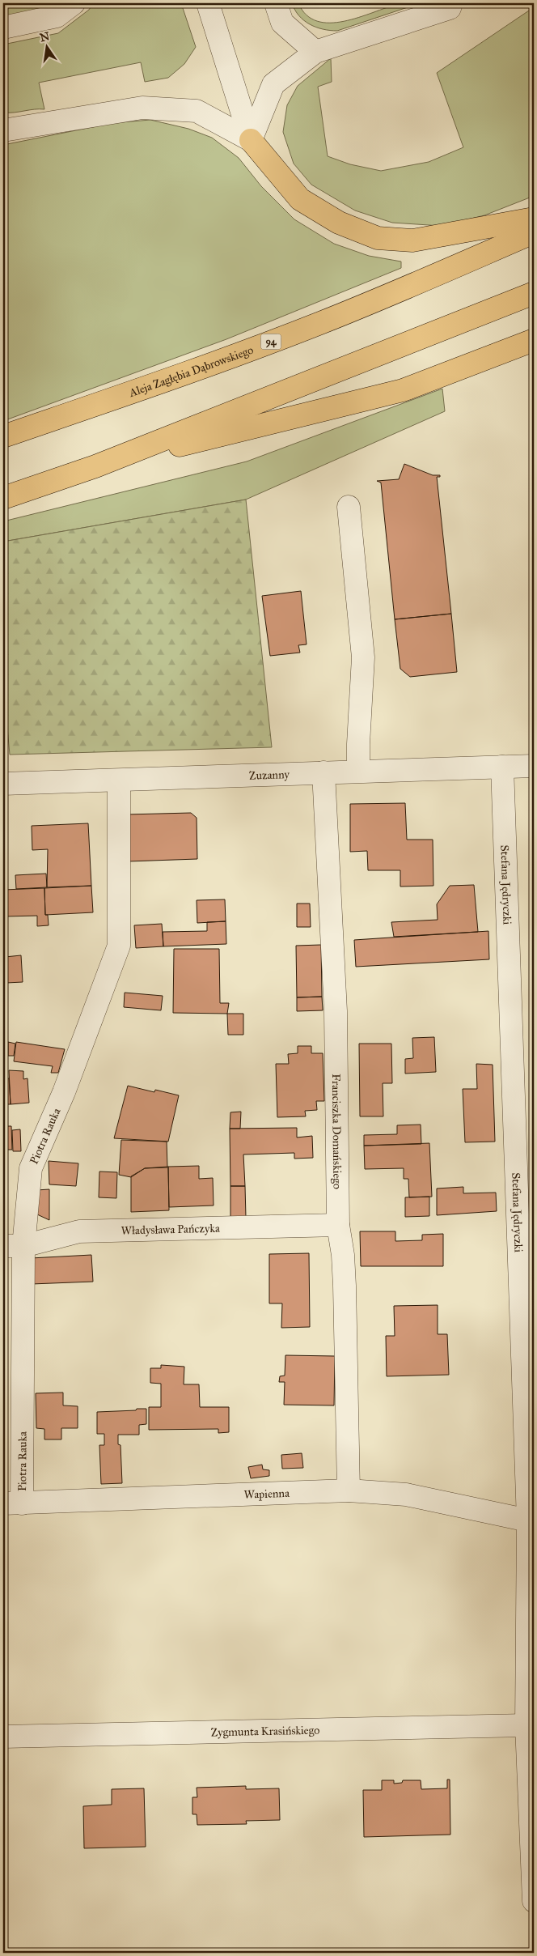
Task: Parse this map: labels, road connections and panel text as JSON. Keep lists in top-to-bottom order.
{
  "streets": {
    "main road": ["94", "Aleja Zagłębia Dąbrowskiego"],
    "street": [
      "Zuzanny",
      "Stefana Jędryczki",
      "Franciszka Domańskiego",
      "Piotra Rauka",
      "Władysława Pańczyka",
      "Wapienna",
      "Zygmunta Krasińskiego"
    ]
  },
  "crossings": [
    ["Zuzanny", "Stefana Jędryczki"],
    ["Zuzanny", "Franciszka Domańskiego"],
    ["Zuzanny", "Piotra Rauka"],
    ["Stefana Jędryczki", "Wapienna"],
    ["Stefana Jędryczki", "Zygmunta Krasińskiego"],
    ["Franciszka Domańskiego", "Władysława Pańczyka"],
    ["Franciszka Domańskiego", "Wapienna"],
    ["Piotra Rauka", "Władysława Pańczyka"],
    ["Piotra Rauka", "Wapienna"]
  ],
  "north": "top"
}
